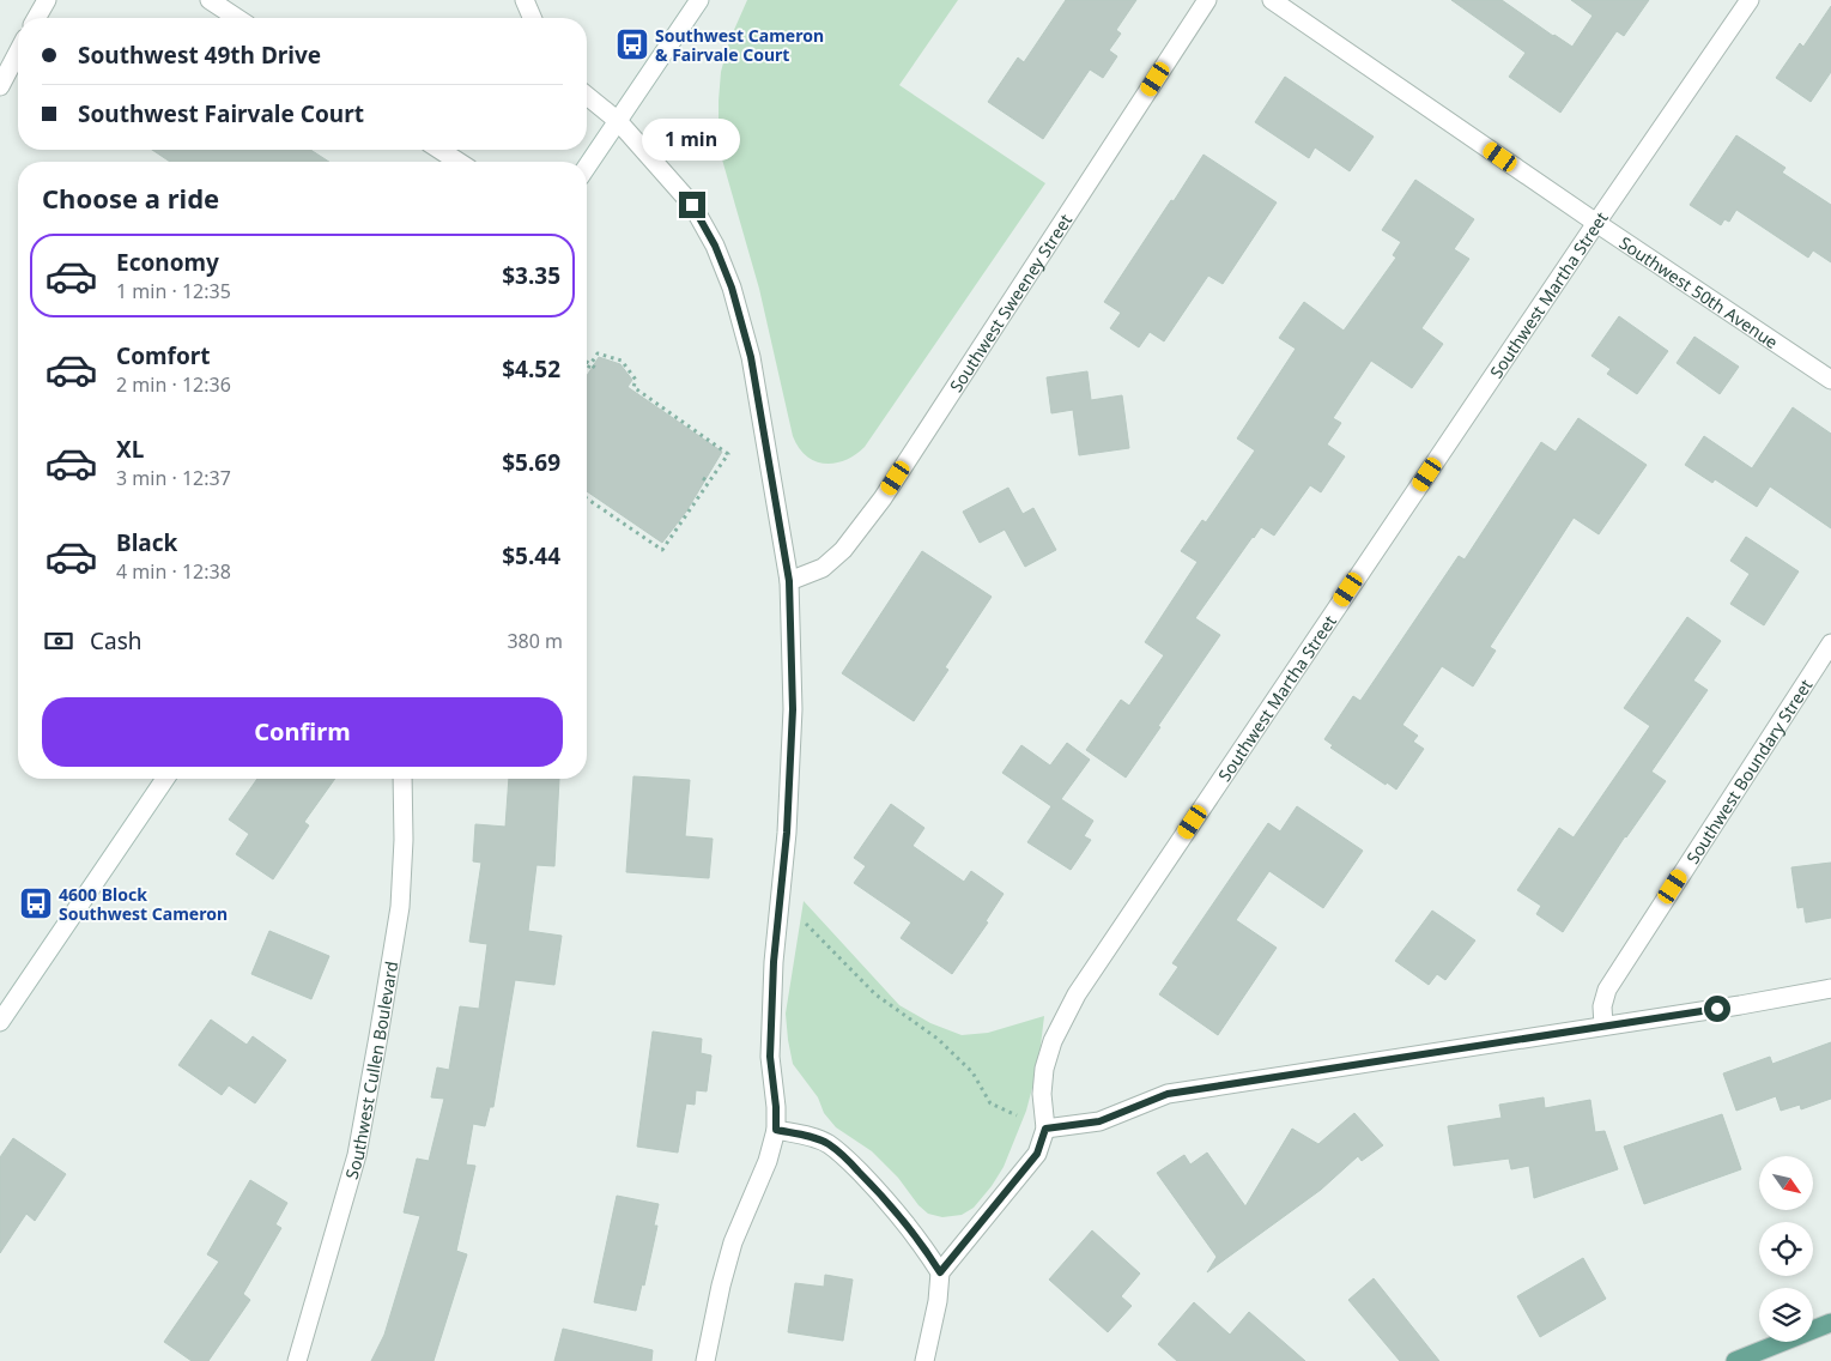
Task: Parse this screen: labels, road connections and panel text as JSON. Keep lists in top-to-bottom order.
{
  "streets": {
    "street": [
      "Southwest 50th Avenue",
      "Southwest Martha Street",
      "Southwest Sweeney Street",
      "Southwest Boundary Street",
      "Southwest Cullen Boulevard"
    ]
  },
  "crossings": [
    ["Southwest 50th Avenue", "Southwest Martha Street"]
  ],
  "places": {
    "bus stop": ["Southwest Cameron & Fairvale Court", "4600 Block Southwest Cameron"]
  },
  "north": "bottom right",
  "page": {
    "banner": ["Southwest 49th Drive", "Southwest Fairvale Court"],
    "bubble": "1 min",
    "heading": "Choose a ride",
    "list": [
      {
        "name": "Economy",
        "note": "1 min · 12:35",
        "value": "$3.35"
      },
      {
        "name": "Comfort",
        "note": "2 min · 12:36",
        "value": "$4.52"
      },
      {
        "name": "XL",
        "note": "3 min · 12:37",
        "value": "$5.69"
      },
      {
        "name": "Black",
        "note": "4 min · 12:38",
        "value": "$5.44"
      }
    ],
    "pay": ["Cash", "380 m"],
    "buttons": "Confirm"
  }
}
